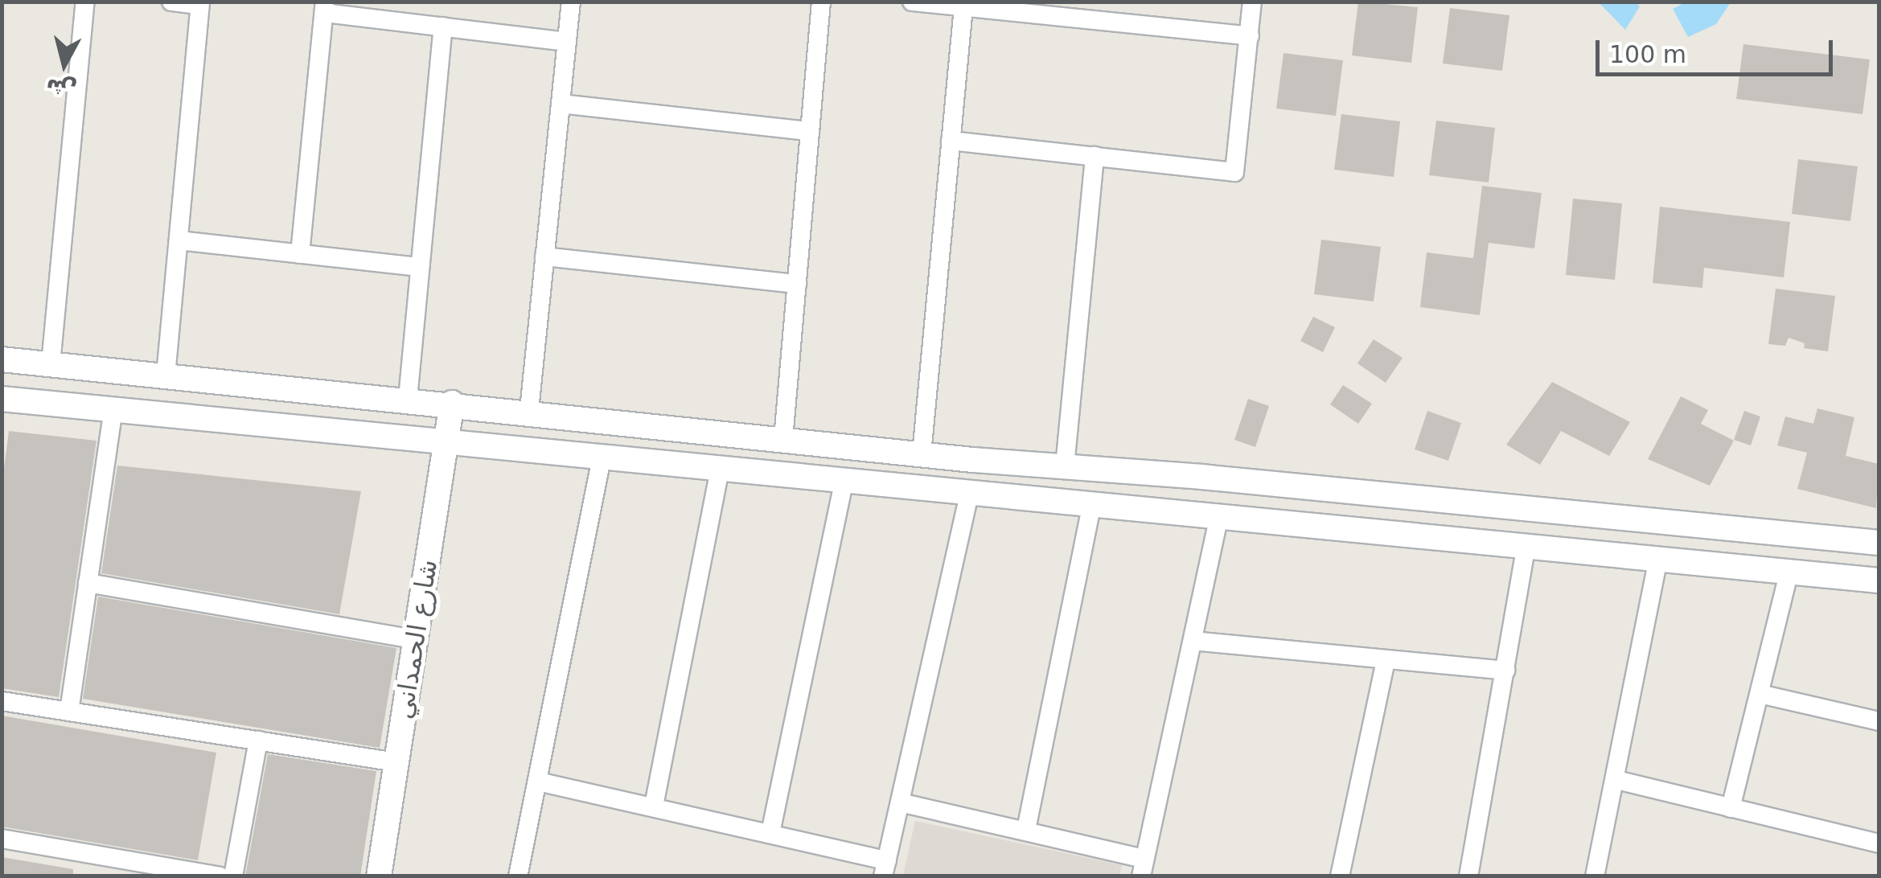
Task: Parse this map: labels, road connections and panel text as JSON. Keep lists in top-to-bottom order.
{
  "streets": {
    "street": ["شارع الحمداني"]
  },
  "scale_bar": "100 m",
  "north": "bottom"
}
